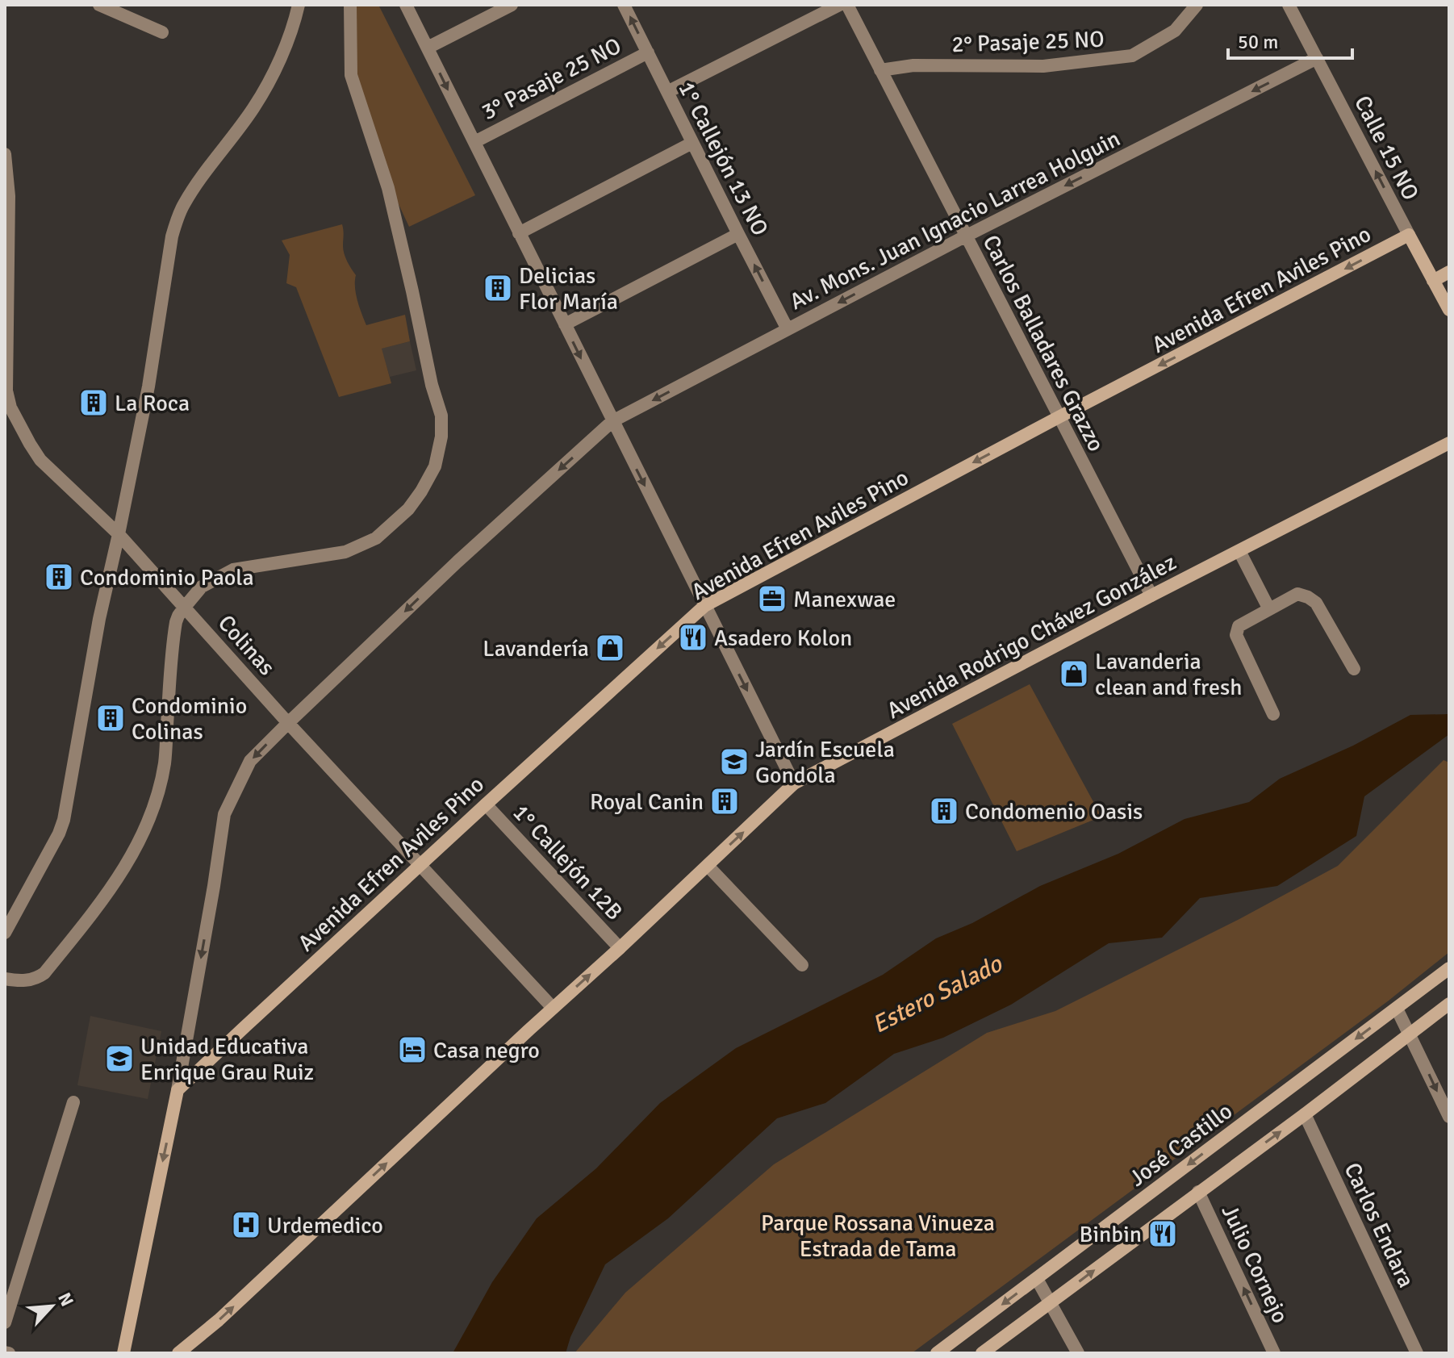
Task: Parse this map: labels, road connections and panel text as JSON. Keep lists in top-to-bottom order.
{
  "streets": {
    "street": [
      "2° Pasaje 25 NO",
      "3° Pasaje 25 NO",
      "Calle 15 NO",
      "1° Callejón 13 NO",
      "Av. Mons. Juan Ignacio Larrea Holguin",
      "Avenida Efren Aviles Pino",
      "Carlos Balladares Grazzo",
      "Avenida Rodrigo Chávez González",
      "Colinas",
      "1° Callejón 12B",
      "José Castillo",
      "Carlos Endara",
      "Julio Cornejo"
    ]
  },
  "crossings": [
    ["2° Pasaje 25 NO", "Carlos Balladares Grazzo"],
    ["3° Pasaje 25 NO", "1° Callejón 13 NO"],
    ["Calle 15 NO", "Av. Mons. Juan Ignacio Larrea Holguin"],
    ["Calle 15 NO", "Avenida Efren Aviles Pino"],
    ["1° Callejón 13 NO", "Av. Mons. Juan Ignacio Larrea Holguin"],
    ["Av. Mons. Juan Ignacio Larrea Holguin", "Avenida Efren Aviles Pino"],
    ["Av. Mons. Juan Ignacio Larrea Holguin", "Carlos Balladares Grazzo"],
    ["Av. Mons. Juan Ignacio Larrea Holguin", "Colinas"],
    ["Avenida Efren Aviles Pino", "Carlos Balladares Grazzo"],
    ["Avenida Efren Aviles Pino", "Colinas"],
    ["Avenida Efren Aviles Pino", "1° Callejón 12B"],
    ["Carlos Balladares Grazzo", "Avenida Rodrigo Chávez González"],
    ["Avenida Rodrigo Chávez González", "Colinas"],
    ["Avenida Rodrigo Chávez González", "1° Callejón 12B"]
  ],
  "one_way": [
    "Calle 15 NO",
    "1° Callejón 13 NO",
    "Av. Mons. Juan Ignacio Larrea Holguin",
    "Avenida Efren Aviles Pino",
    "Avenida Rodrigo Chávez González",
    "Julio Cornejo"
  ],
  "water": ["Estero Salado"],
  "parks": ["Parque Rossana Vinueza Estrada de Tama"],
  "places": {
    "building": [
      "Delicias Flor María",
      "La Roca",
      "Condominio Paola",
      "Condominio Colinas",
      "Royal Canin",
      "Condomenio Oasis"
    ],
    "office": ["Manexwae"],
    "restaurant": ["Asadero Kolon", "Binbin"],
    "shop": ["Lavandería", "Lavanderia clean and fresh"],
    "school or university": ["Jardín Escuela Gondola", "Unidad Educativa Enrique Grau Ruiz"],
    "hotel": ["Casa negro"],
    "hospital": ["Urdemedico"]
  },
  "scale_bar": "50 m",
  "north": "top right"
}
